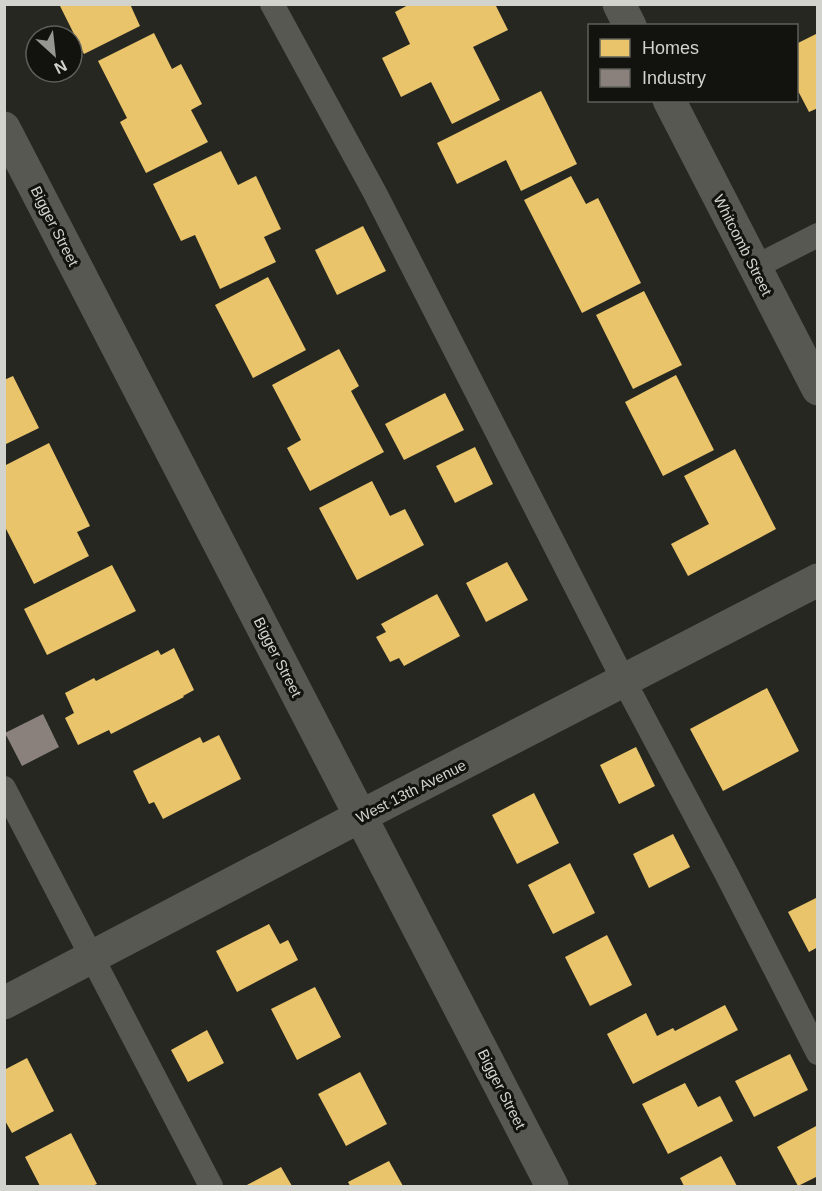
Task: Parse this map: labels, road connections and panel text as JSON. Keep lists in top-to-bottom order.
{
  "streets": {
    "street": ["Bigger Street", "Whitcomb Street", "West 13th Avenue"]
  },
  "crossings": [
    ["Bigger Street", "West 13th Avenue"]
  ],
  "legend": ["Homes", "Industry"],
  "north": "bottom right"
}
